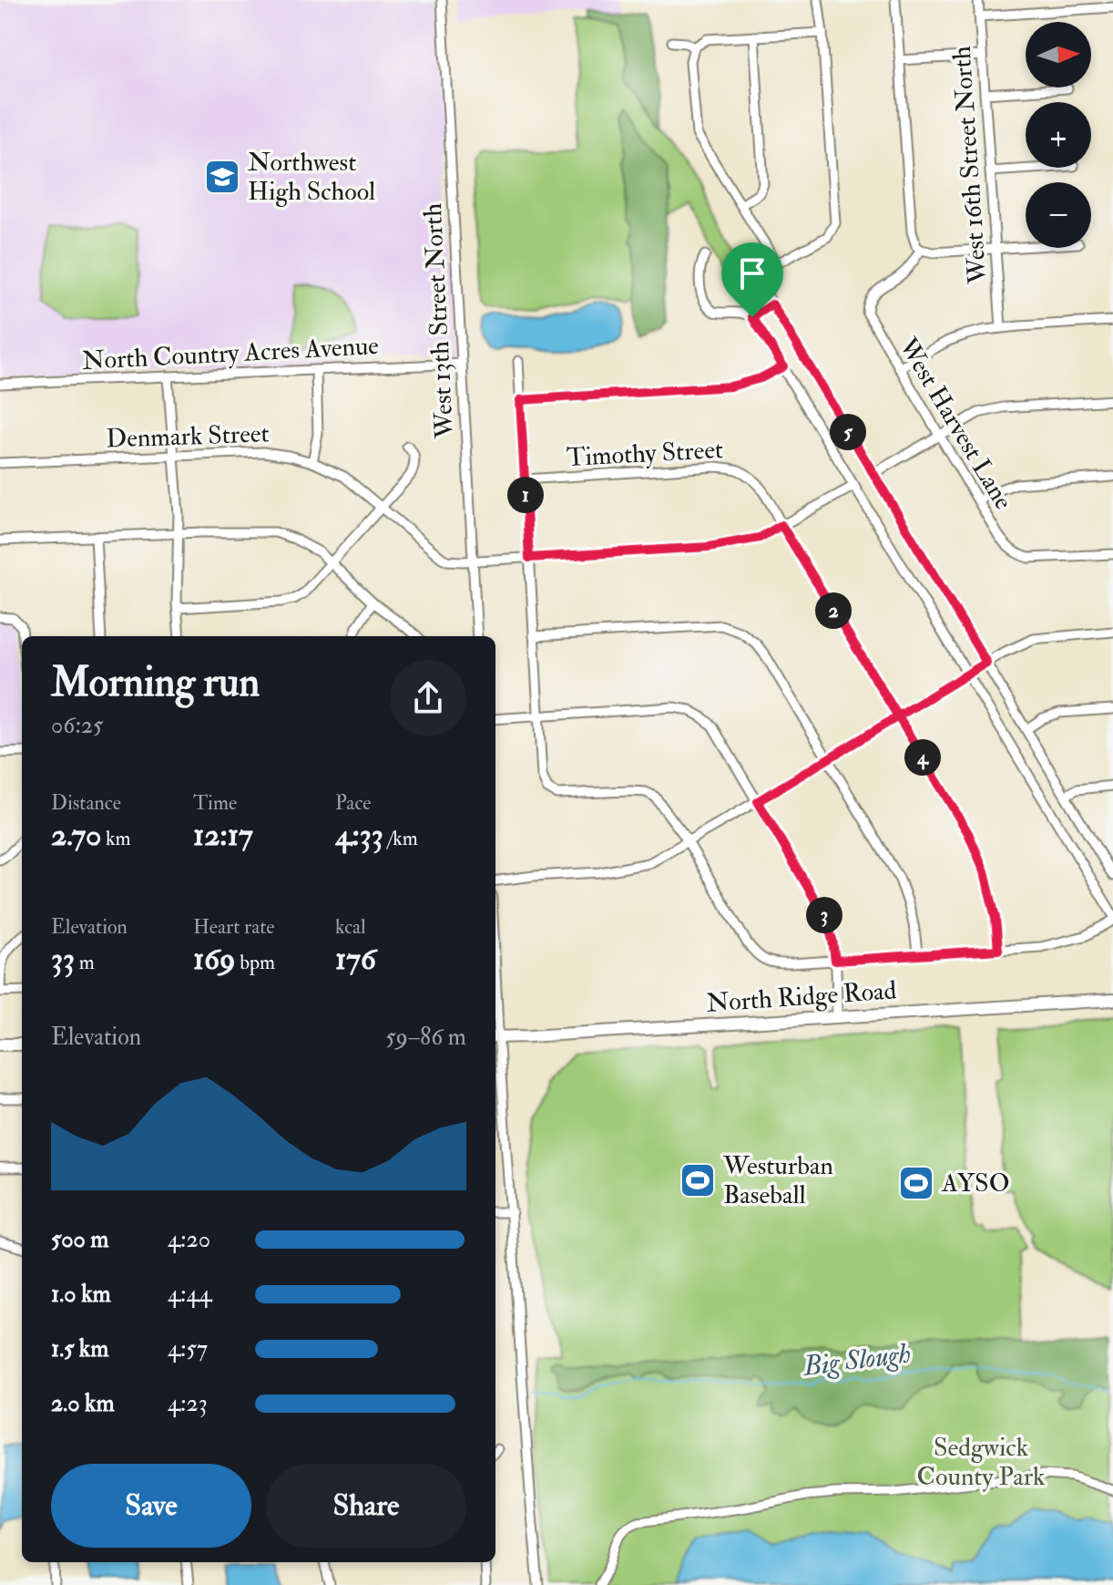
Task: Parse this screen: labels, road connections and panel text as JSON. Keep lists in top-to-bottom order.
{
  "streets": {
    "main road": ["North Ridge Road"],
    "street": [
      "West 16th Street North",
      "West 13th Street North",
      "North Country Acres Avenue",
      "West Harvest Lane",
      "Denmark Street",
      "Timothy Street"
    ]
  },
  "crossings": [
    ["West 13th Street North", "North Country Acres Avenue"],
    ["West 13th Street North", "Denmark Street"],
    ["Denmark Street", "Timothy Street"]
  ],
  "water": ["Big Slough"],
  "parks": ["Sedgwick County Park"],
  "places": {
    "school or university": ["Northwest High School"],
    "sports": ["Westurban Baseball", "AYSO"]
  },
  "north": "right",
  "page": {
    "map_buttons": ["+", "−"],
    "pins": [
      "5",
      "1",
      "2",
      "4",
      "3"
    ],
    "heading": ["Morning run", "06:25"],
    "stats": [
      ["Distance", "2.70 km"],
      ["Time", "12:17"],
      ["Pace", "4:33 /km"],
      ["Elevation", "33 m"],
      ["Heart rate", "169 bpm"],
      ["kcal", "176"]
    ],
    "chart": ["Elevation", "59–86 m"],
    "list": [
      {
        "name": "500 m",
        "note": "4:20"
      },
      {
        "name": "1.0 km",
        "note": "4:44"
      },
      {
        "name": "1.5 km",
        "note": "4:57"
      },
      {
        "name": "2.0 km",
        "note": "4:23"
      }
    ],
    "buttons": ["Save", "Share"]
  }
}
